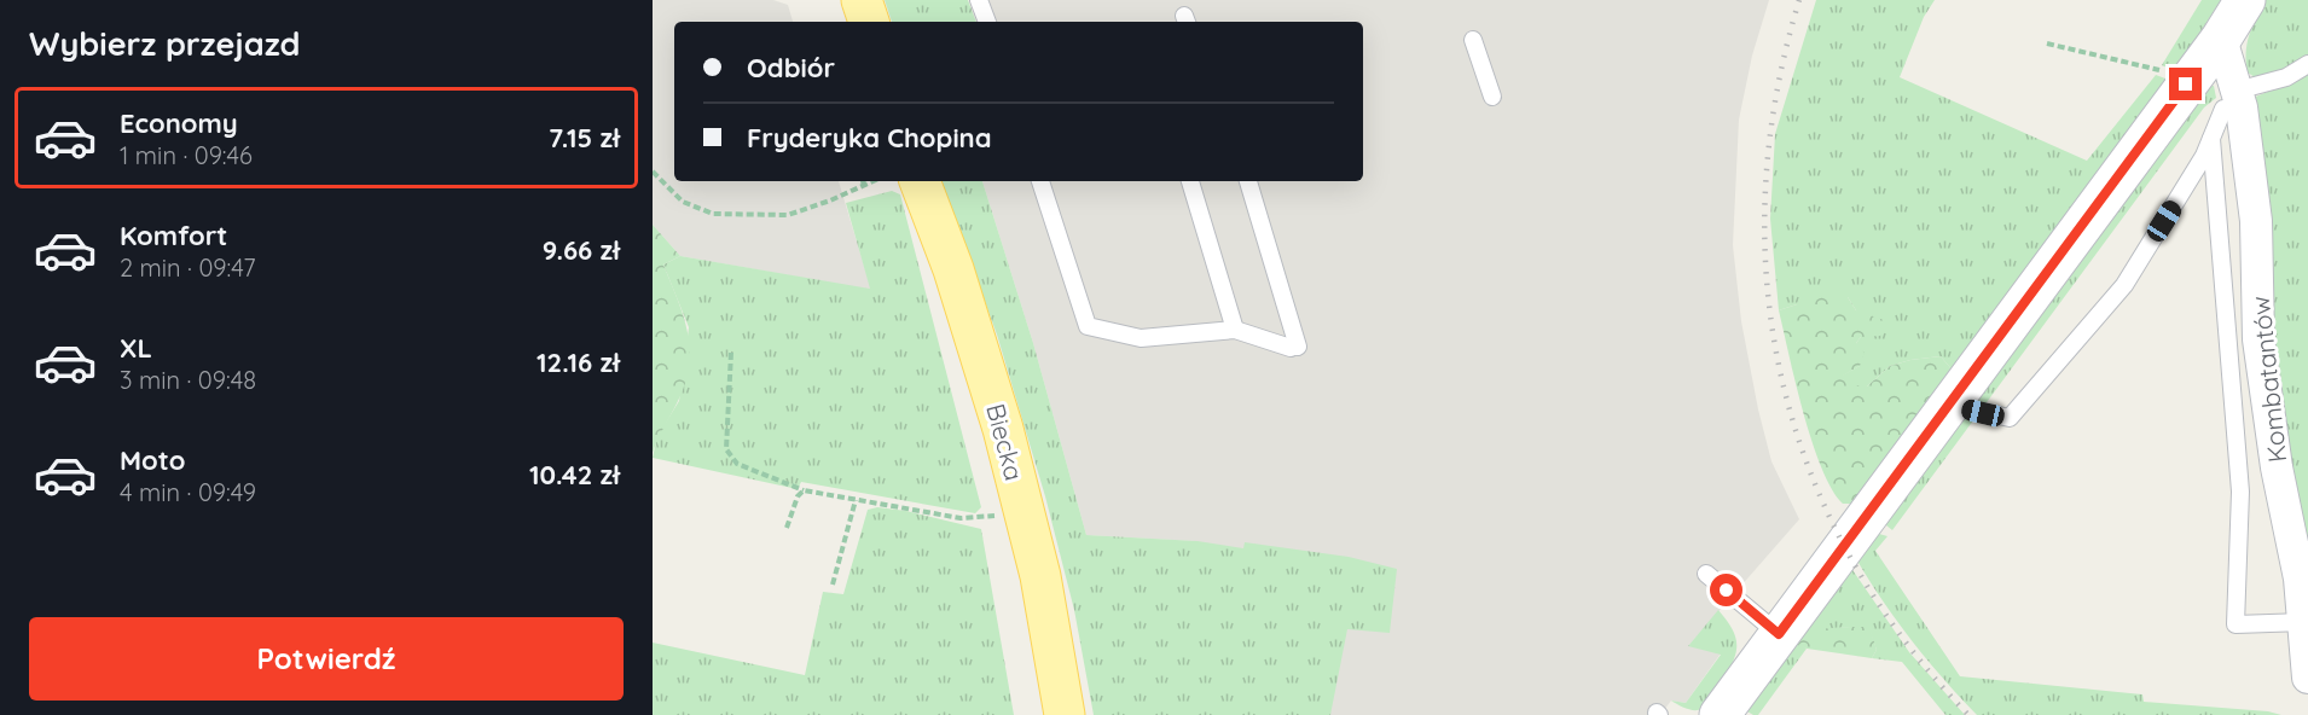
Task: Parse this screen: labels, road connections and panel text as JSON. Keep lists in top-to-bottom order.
{
  "streets": {
    "main road": ["Biecka"],
    "street": ["Kombatantów"]
  },
  "page": {
    "heading": "Wybierz przejazd",
    "banner": ["Odbiór", "Fryderyka Chopina"],
    "list": [
      {
        "name": "Economy",
        "note": "1 min · 09:46",
        "value": "7.15 zł"
      },
      {
        "name": "Komfort",
        "note": "2 min · 09:47",
        "value": "9.66 zł"
      },
      {
        "name": "XL",
        "note": "3 min · 09:48",
        "value": "12.16 zł"
      },
      {
        "name": "Moto",
        "note": "4 min · 09:49",
        "value": "10.42 zł"
      }
    ],
    "buttons": "Potwierdź"
  }
}
